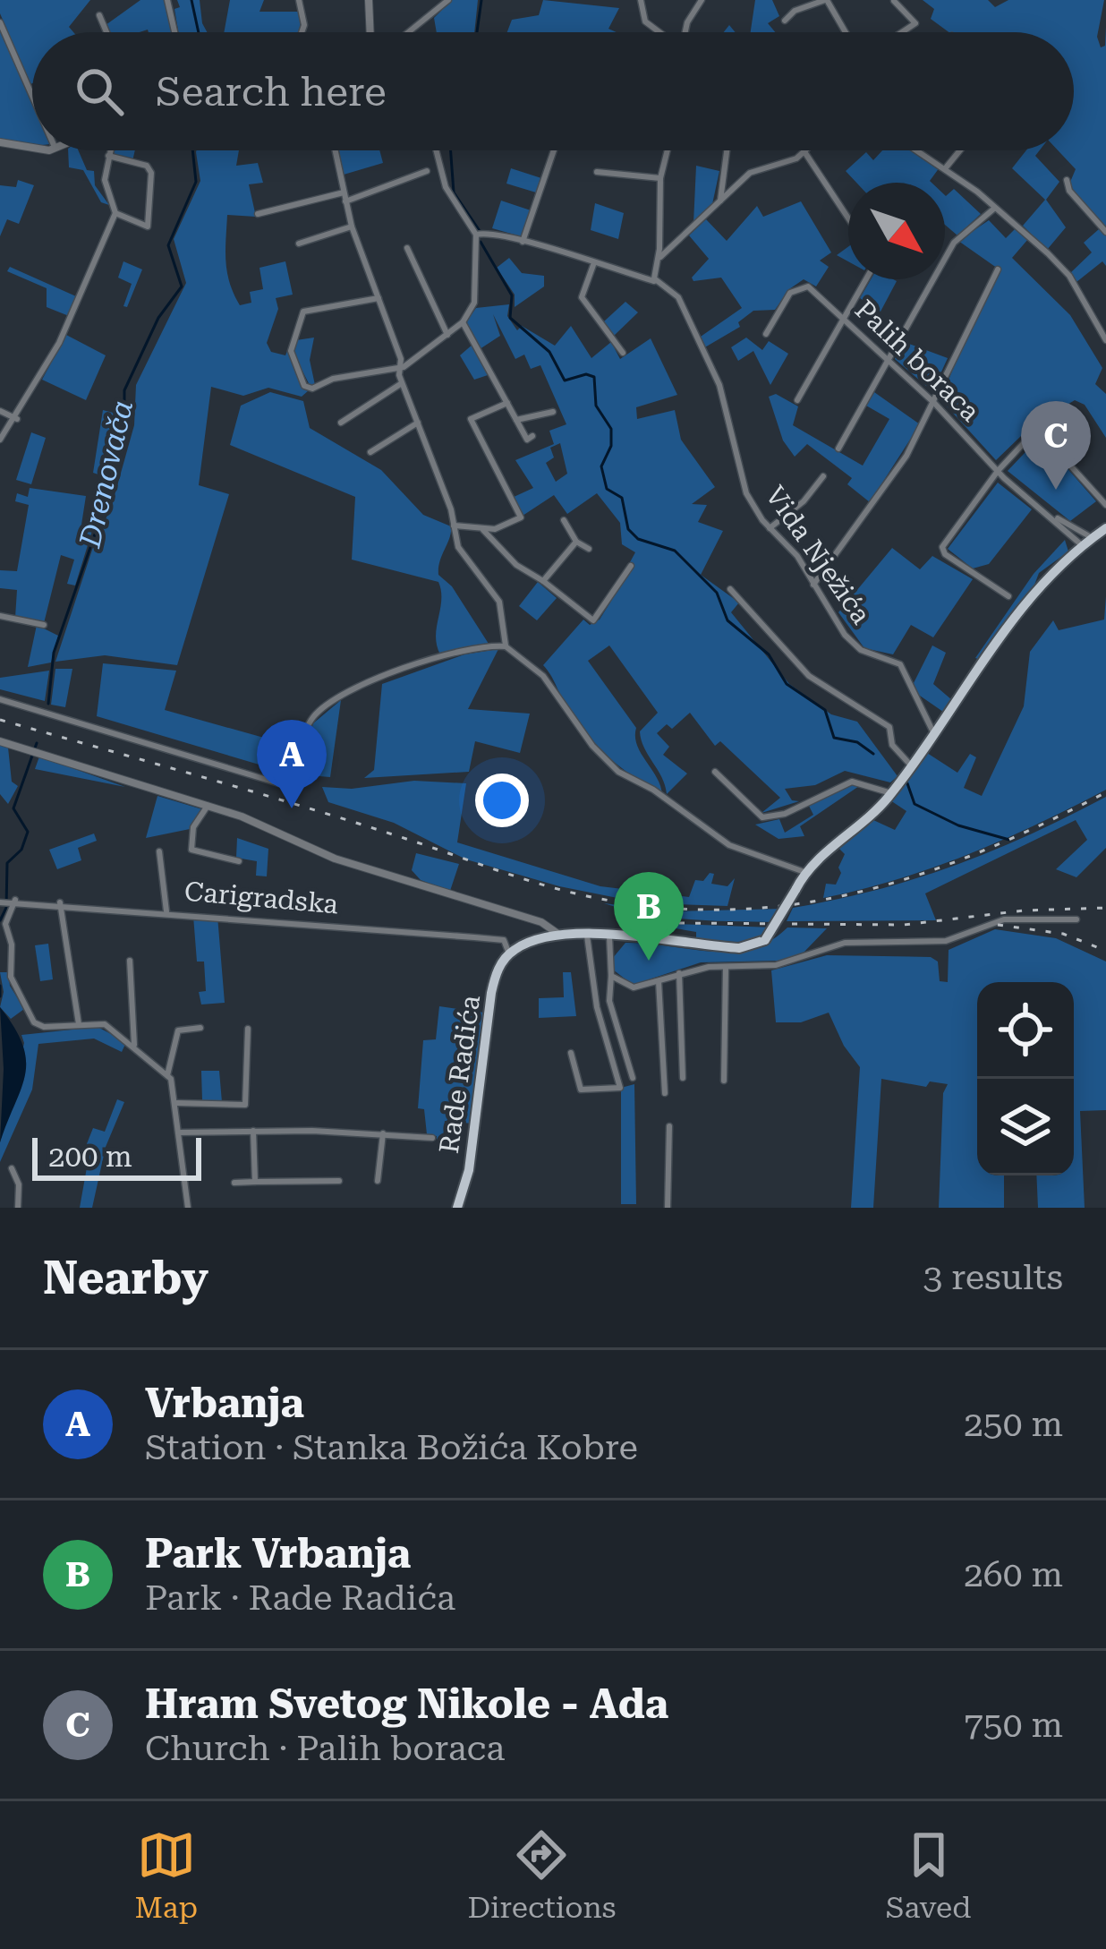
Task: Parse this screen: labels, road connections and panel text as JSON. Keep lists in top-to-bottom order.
{
  "streets": {
    "main road": ["Rade Radića"],
    "street": ["Palih boraca", "Vida Nježića", "Carigradska"]
  },
  "water": ["Drenovača"],
  "scale_bar": "200 m",
  "north": "bottom right",
  "page": {
    "search": "Search here",
    "pins": ["C", "A", "B"],
    "scale": "200 m",
    "heading": ["Nearby", "3 results"],
    "list": [
      {
        "mark": "A",
        "name": "Vrbanja",
        "note": "Station · Stanka Božića Kobre",
        "value": "250 m"
      },
      {
        "mark": "B",
        "name": "Park Vrbanja",
        "note": "Park · Rade Radića",
        "value": "260 m"
      },
      {
        "mark": "C",
        "name": "Hram Svetog Nikole - Ada",
        "note": "Church · Palih boraca",
        "value": "750 m"
      }
    ],
    "nav": ["Map", "Directions", "Saved"]
  }
}
